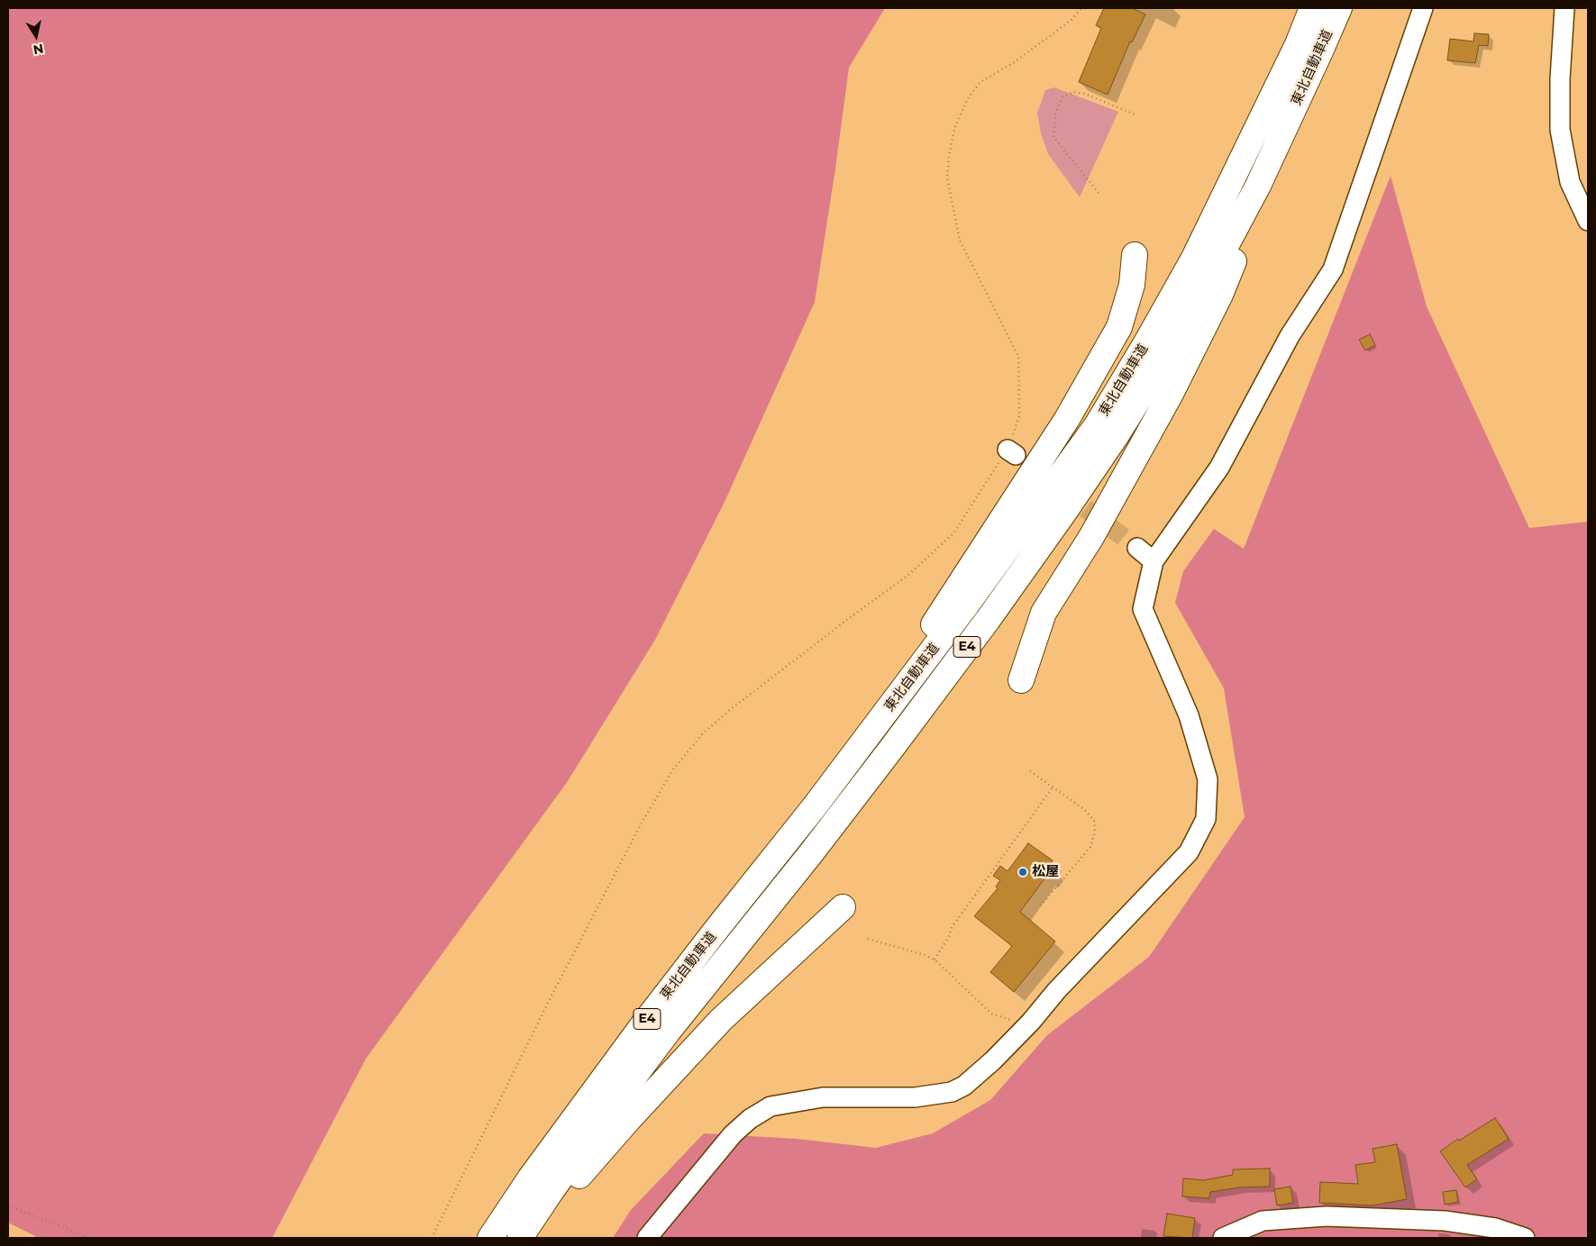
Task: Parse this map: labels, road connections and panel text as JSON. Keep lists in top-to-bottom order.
{
  "streets": {
    "highway": ["東北自動車道", "E4"]
  },
  "places": ["松屋"],
  "north": "bottom"
}
